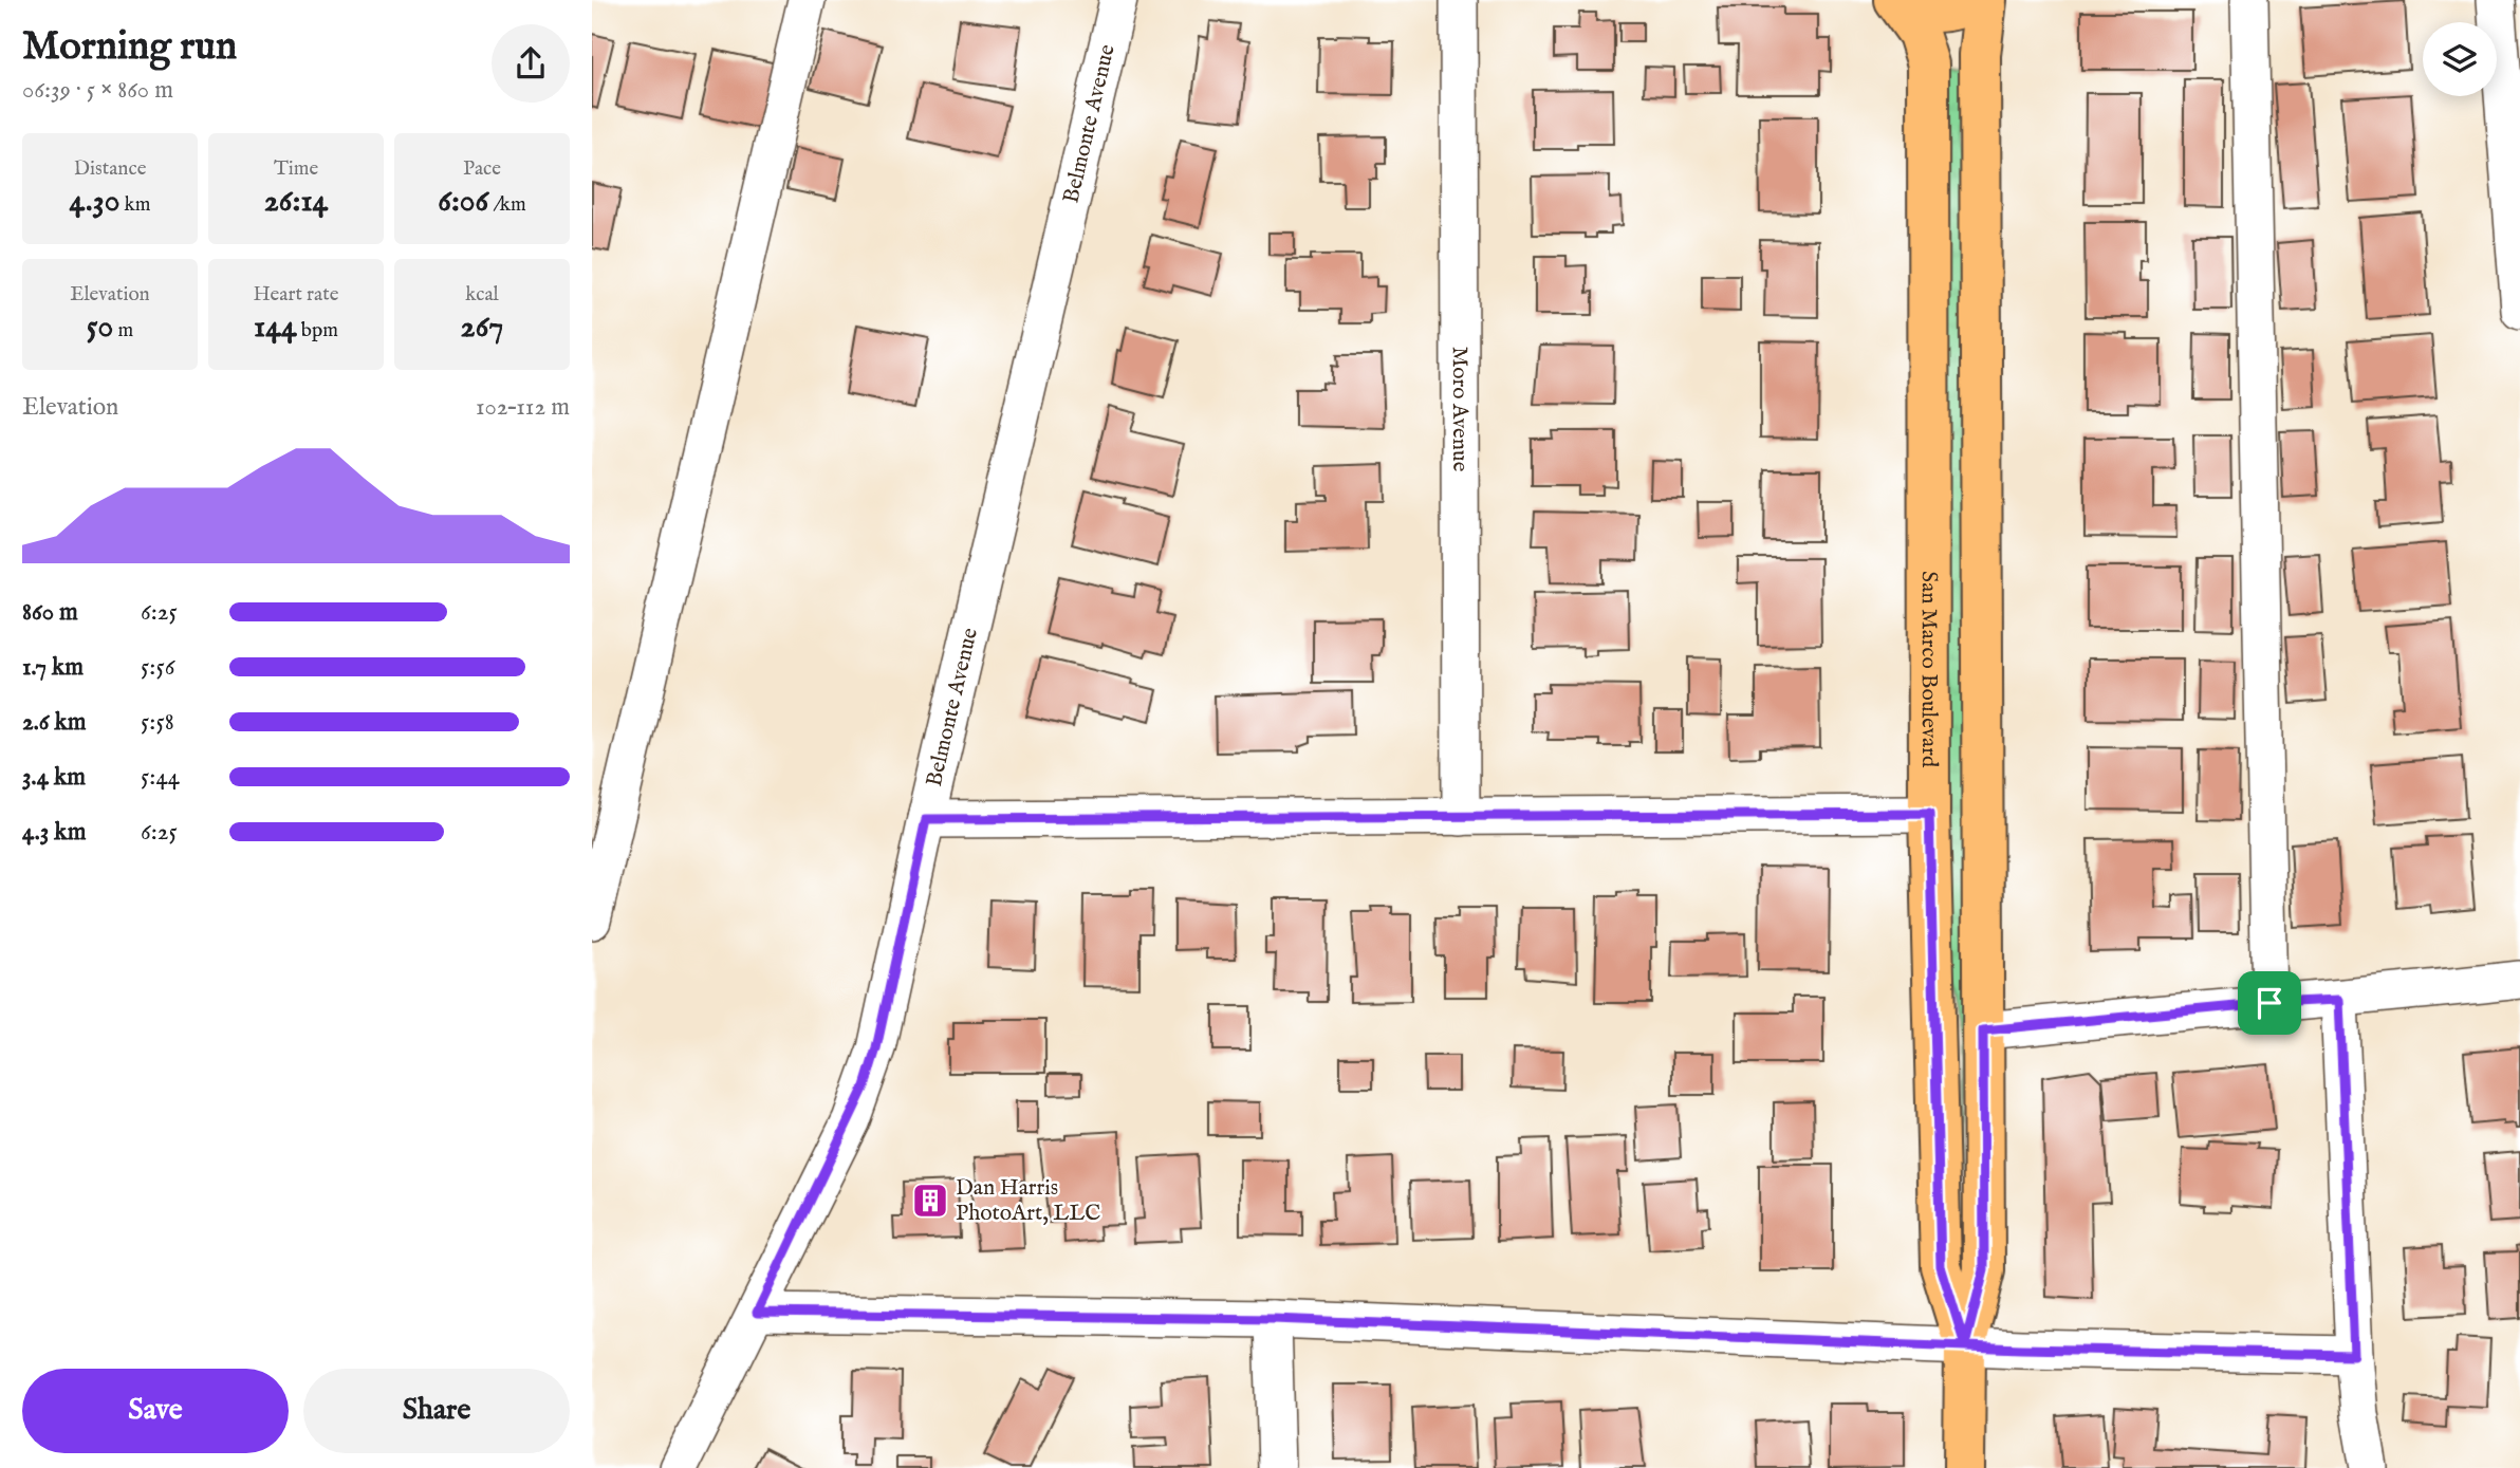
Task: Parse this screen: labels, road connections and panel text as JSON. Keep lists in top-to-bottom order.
{
  "streets": {
    "main road": ["San Marco Boulevard"],
    "street": ["Belmonte Avenue", "Moro Avenue"]
  },
  "places": {
    "building": ["Dan Harris PhotoArt, LLC"]
  },
  "page": {
    "heading": ["Morning run", "06:39 · 5 × 860 m"],
    "stats": [
      ["Distance", "4.30 km"],
      ["Time", "26:14"],
      ["Pace", "6:06 /km"],
      ["Elevation", "50 m"],
      ["Heart rate", "144 bpm"],
      ["kcal", "267"]
    ],
    "chart": ["Elevation", "102–112 m"],
    "list": [
      {
        "name": "860 m",
        "note": "6:25"
      },
      {
        "name": "1.7 km",
        "note": "5:56"
      },
      {
        "name": "2.6 km",
        "note": "5:58"
      },
      {
        "name": "3.4 km",
        "note": "5:44"
      },
      {
        "name": "4.3 km",
        "note": "6:25"
      }
    ],
    "buttons": ["Save", "Share"]
  }
}
